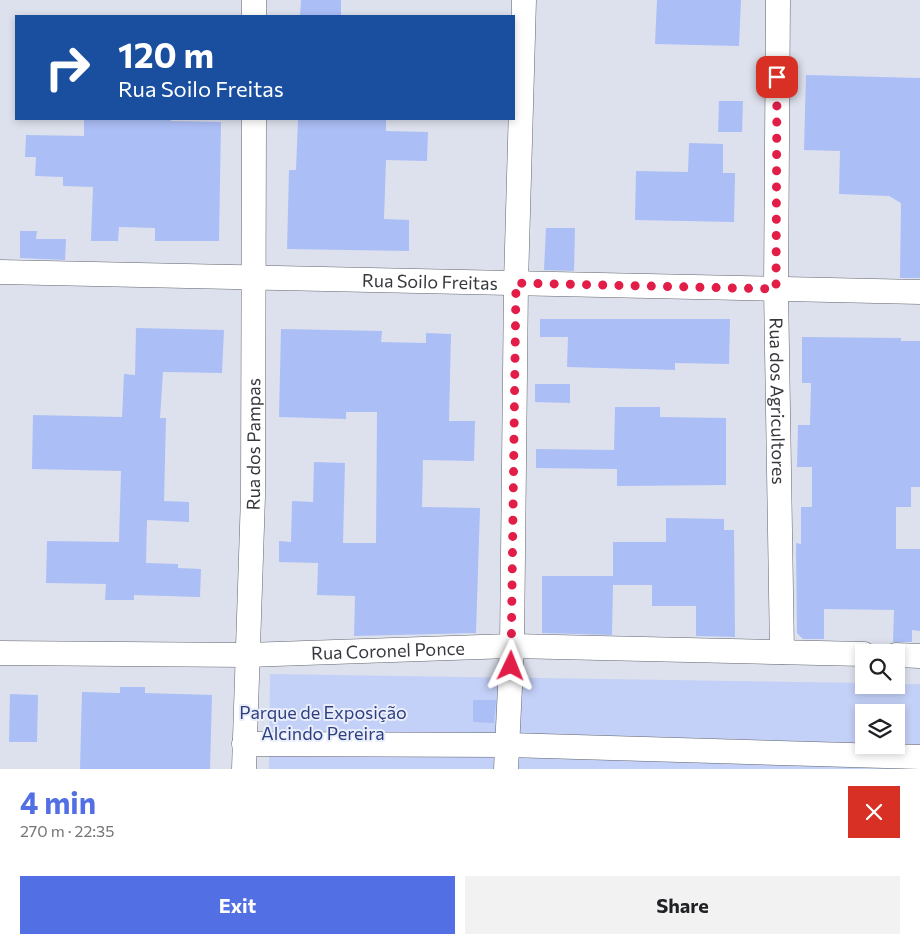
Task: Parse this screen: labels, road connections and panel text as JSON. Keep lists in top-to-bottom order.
{
  "streets": {
    "street": [
      "Rua Soilo Freitas",
      "Rua dos Agricultores",
      "Rua dos Pampas",
      "Rua Coronel Ponce"
    ]
  },
  "crossings": [
    ["Rua Soilo Freitas", "Rua dos Agricultores"],
    ["Rua Soilo Freitas", "Rua dos Pampas"],
    ["Rua dos Agricultores", "Rua Coronel Ponce"],
    ["Rua dos Pampas", "Rua Coronel Ponce"]
  ],
  "parks": ["Parque de Exposição Alcindo Pereira"],
  "page": {
    "turn": ["120 m", "Rua Soilo Freitas"],
    "heading": ["4 min", "270 m · 22:35"],
    "buttons": ["Exit", "Share"]
  }
}
